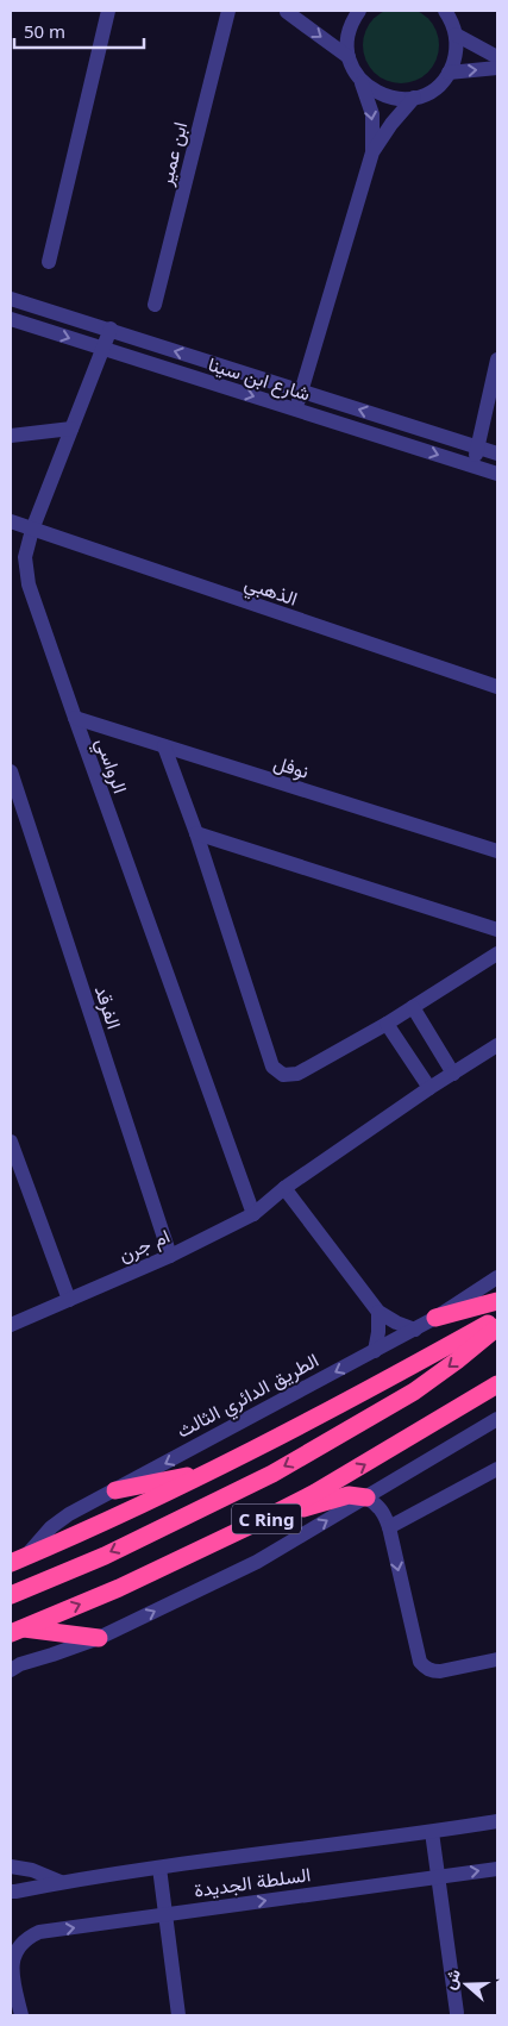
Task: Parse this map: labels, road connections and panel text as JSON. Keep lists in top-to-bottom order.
{
  "streets": {
    "highway": ["الطريق الدائري الثالث", "C Ring"],
    "street": [
      "ابن عمير",
      "شارع ابن سينا",
      "الذهبي",
      "الرواسي",
      "نوفل",
      "الفرقد",
      "ام جرن",
      "السلطة الجديدة"
    ]
  },
  "crossings": [
    ["شارع ابن سينا", "الرواسي"],
    ["الذهبي", "الرواسي"],
    ["الرواسي", "نوفل"],
    ["الرواسي", "ام جرن"],
    ["الفرقد", "ام جرن"]
  ],
  "scale_bar": "50 m",
  "north": "left"
}
